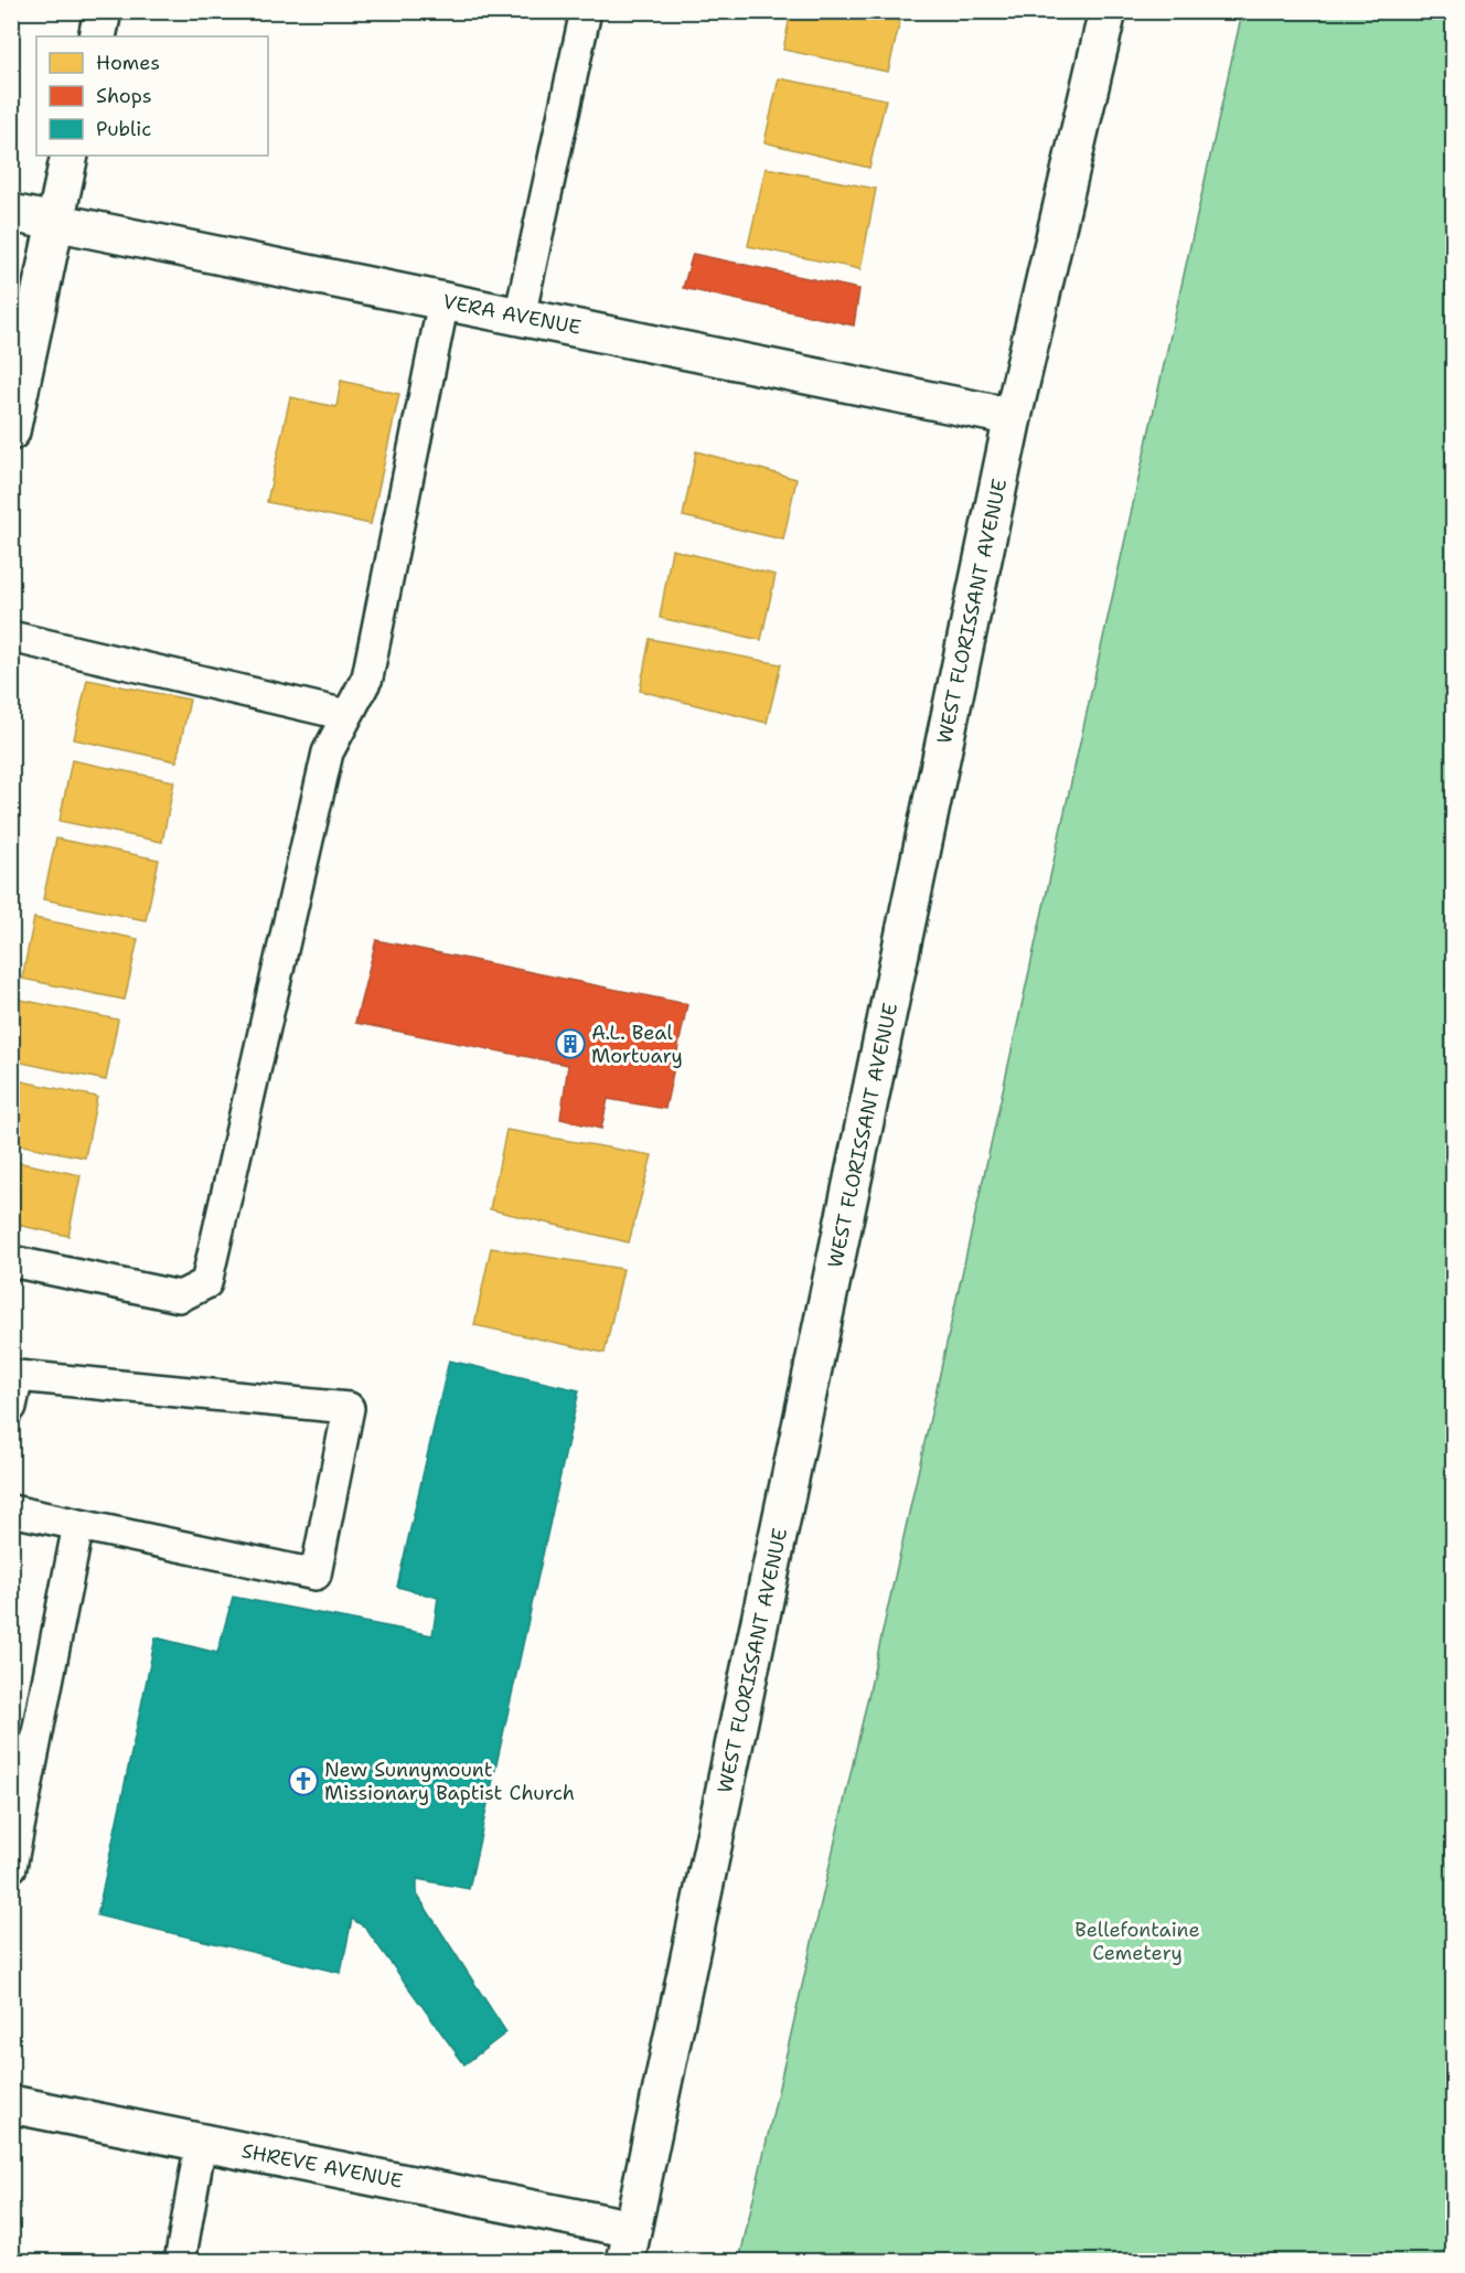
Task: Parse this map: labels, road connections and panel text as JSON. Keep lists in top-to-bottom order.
{
  "streets": {
    "main road": ["VERA AVENUE", "WEST FLORISSANT AVENUE", "SHREVE AVENUE"]
  },
  "crossings": [
    ["VERA AVENUE", "WEST FLORISSANT AVENUE"],
    ["WEST FLORISSANT AVENUE", "SHREVE AVENUE"]
  ],
  "parks": ["Bellefontaine Cemetery"],
  "places": {
    "building": ["A.L. Beal Mortuary"],
    "church": ["New Sunnymount Missionary Baptist Church"]
  },
  "legend": ["Homes", "Shops", "Public"]
}
